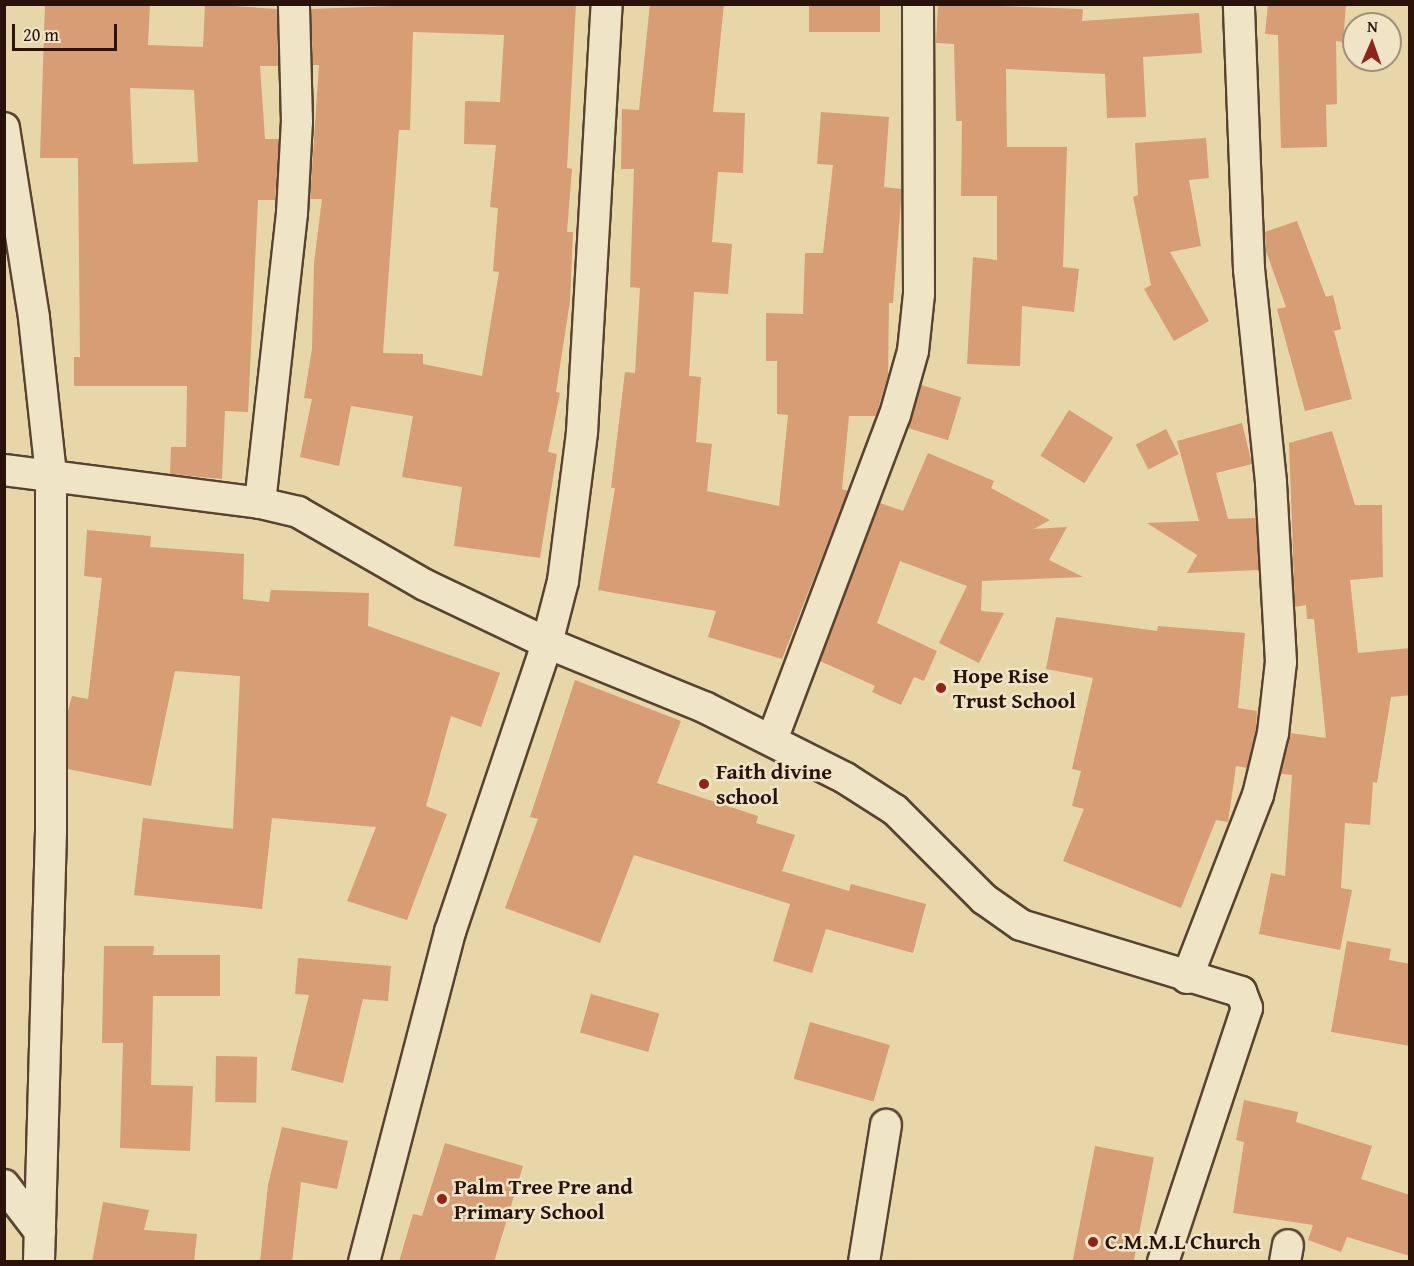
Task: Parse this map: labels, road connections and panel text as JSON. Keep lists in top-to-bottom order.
{
  "places": [
    "Hope Rise Trust School",
    "Faith divine school",
    "Palm Tree Pre and Primary School",
    "C.M.M.L Church"
  ],
  "scale_bar": "20 m",
  "north": "top"
}
